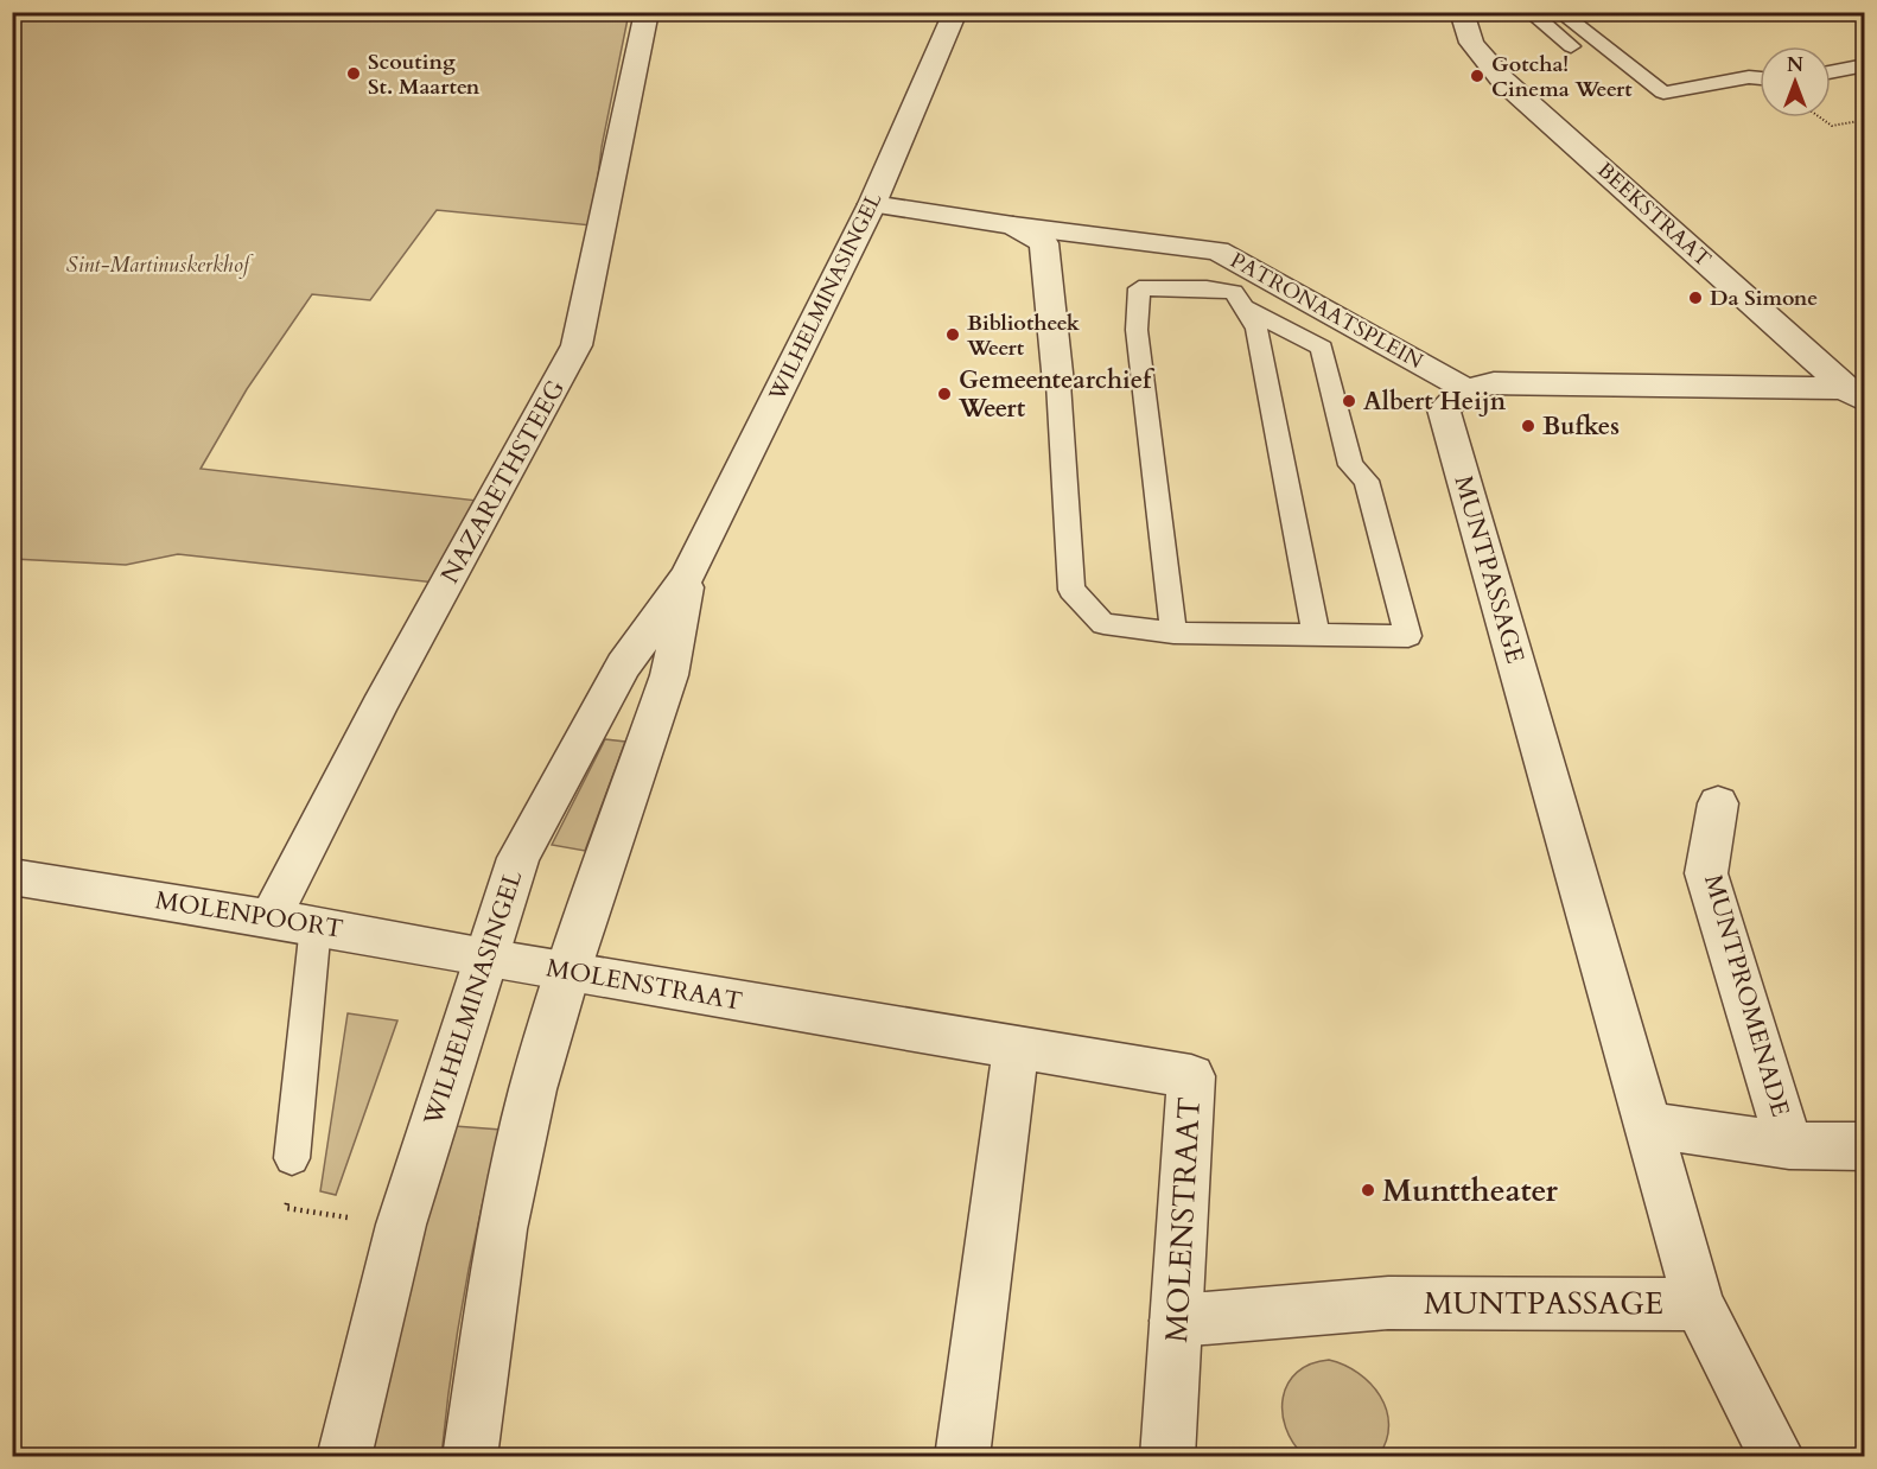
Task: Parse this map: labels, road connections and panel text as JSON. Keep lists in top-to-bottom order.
{
  "streets": {
    "street": [
      "BEEKSTRAAT",
      "WILHELMINASINGEL",
      "PATRONAATSPLEIN",
      "NAZARETHSTEEG",
      "MUNTPASSAGE",
      "MOLENPOORT",
      "MOLENSTRAAT",
      "MUNTPROMENADE"
    ]
  },
  "crossings": [
    ["WILHELMINASINGEL", "PATRONAATSPLEIN"],
    ["WILHELMINASINGEL", "MOLENPOORT"],
    ["WILHELMINASINGEL", "MOLENSTRAAT"],
    ["PATRONAATSPLEIN", "MUNTPASSAGE"],
    ["NAZARETHSTEEG", "MOLENPOORT"],
    ["MUNTPASSAGE", "MOLENSTRAAT"],
    ["MUNTPASSAGE", "MUNTPROMENADE"],
    ["MOLENPOORT", "MOLENSTRAAT"]
  ],
  "parks": ["Sint-Martinuskerkhof"],
  "places": [
    "Scouting St. Maarten",
    "Gotcha! Cinema Weert",
    "Da Simone",
    "Bibliotheek Weert",
    "Gemeentearchief Weert",
    "Albert Heijn",
    "Bufkes",
    "Munttheater"
  ],
  "north": "top"
}
